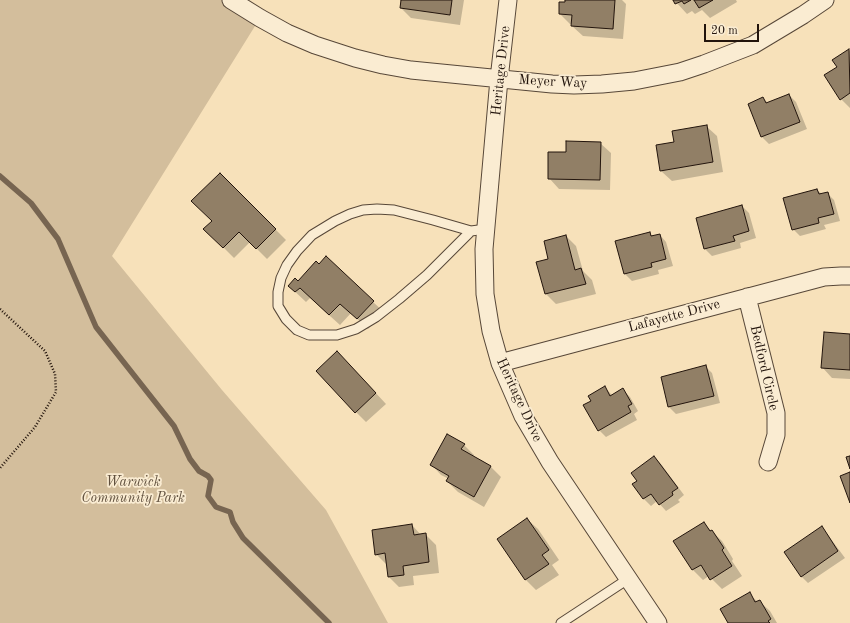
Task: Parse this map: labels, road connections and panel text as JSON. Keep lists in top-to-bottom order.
{
  "streets": {
    "street": [
      "Heritage Drive",
      "Meyer Way",
      "Lafayette Drive",
      "Bedford Circle"
    ]
  },
  "crossings": [
    ["Heritage Drive", "Meyer Way"],
    ["Heritage Drive", "Lafayette Drive"],
    ["Lafayette Drive", "Bedford Circle"]
  ],
  "parks": ["Warwick Community Park"],
  "scale_bar": "20 m"
}
